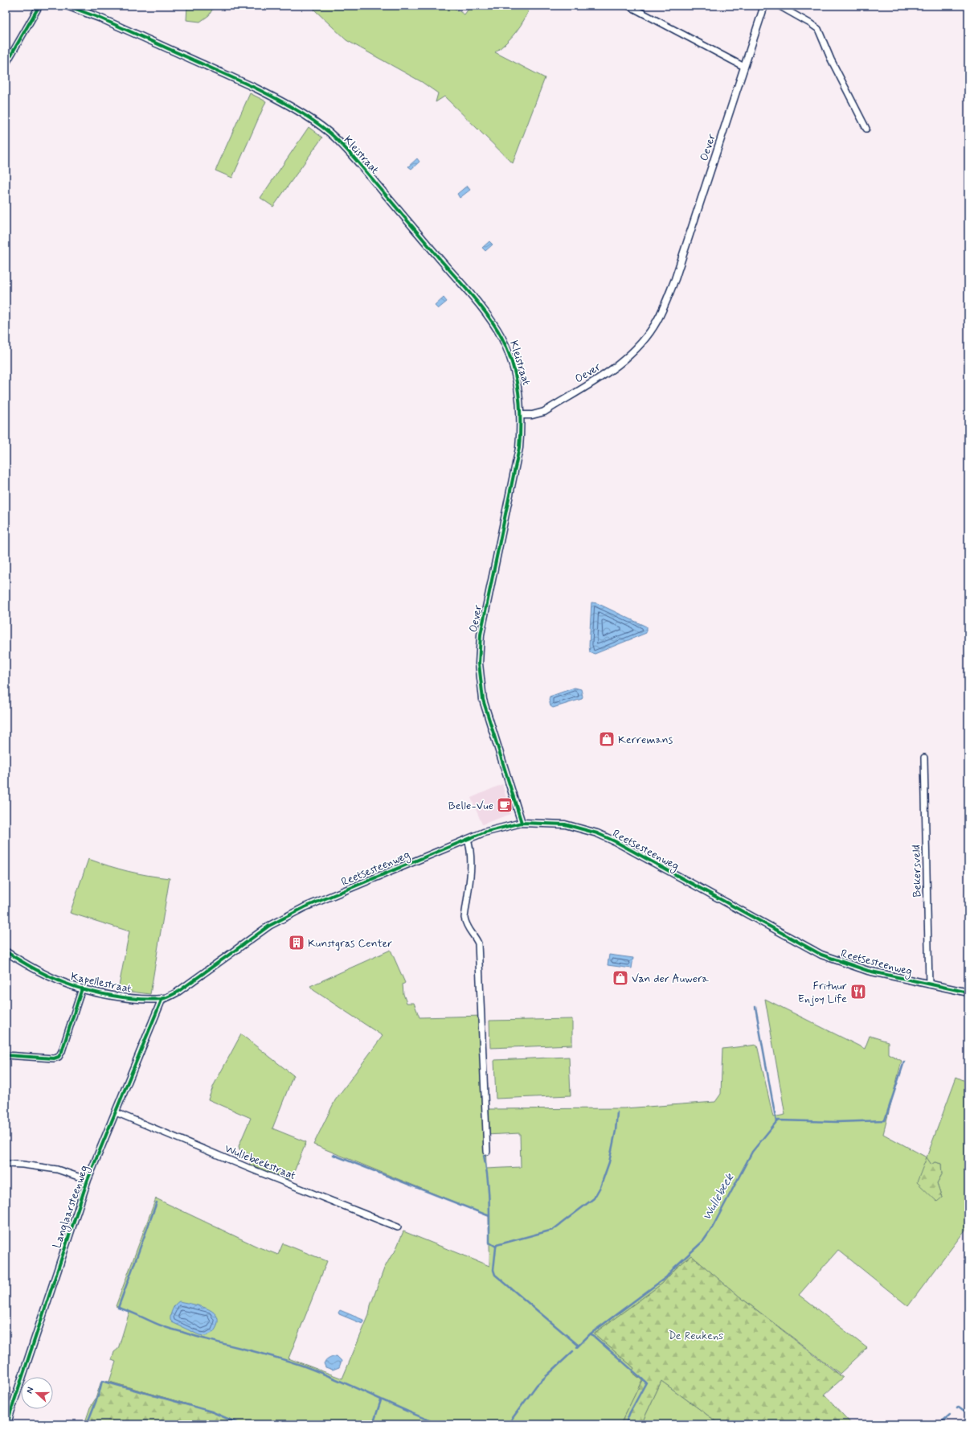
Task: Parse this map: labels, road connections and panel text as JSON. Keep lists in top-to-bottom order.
{
  "streets": {
    "street": [
      "Oever",
      "Kleistraat",
      "Reetsesteenweg",
      "Bekersveld",
      "Kapellestraat",
      "Wullebeekstraat",
      "Langlaarsteenweg"
    ]
  },
  "crossings": [
    ["Oever", "Kleistraat"],
    ["Oever", "Reetsesteenweg"],
    ["Reetsesteenweg", "Bekersveld"],
    ["Reetsesteenweg", "Kapellestraat"],
    ["Reetsesteenweg", "Langlaarsteenweg"],
    ["Kapellestraat", "Langlaarsteenweg"],
    ["Wullebeekstraat", "Langlaarsteenweg"]
  ],
  "water": ["Wullebeek"],
  "parks": ["De Reukens"],
  "places": {
    "shop": ["Kerremans", "Van der Auwera"],
    "cafe": ["Belle-Vue"],
    "building": ["Kunstgras Center"],
    "restaurant": ["Frituur Enjoy Life"]
  },
  "north": "left"
}
